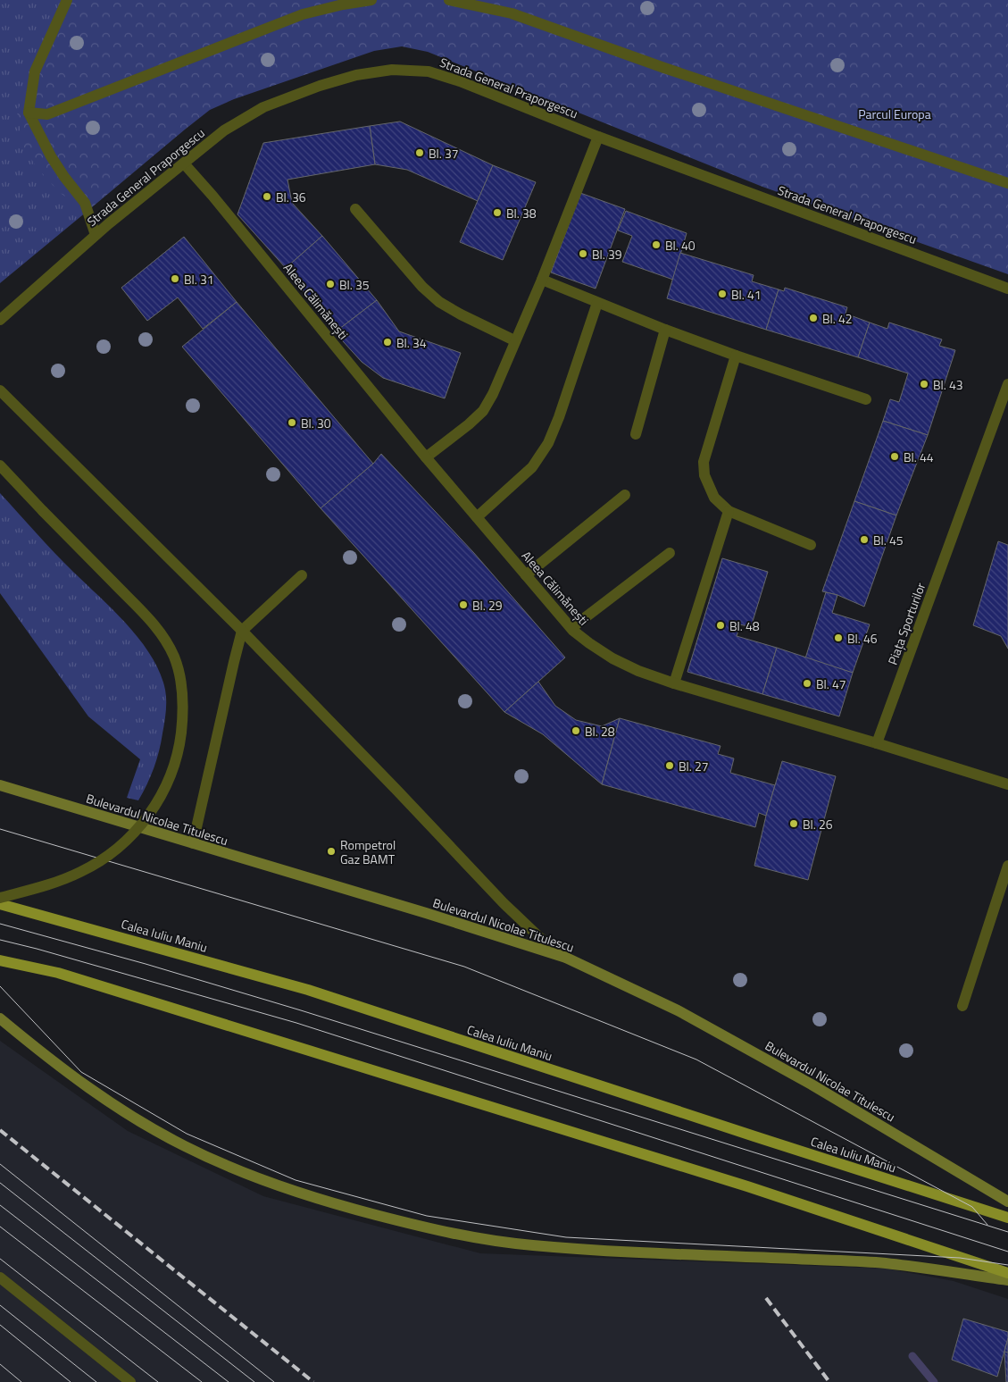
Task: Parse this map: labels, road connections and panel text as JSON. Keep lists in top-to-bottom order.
{
  "streets": {
    "main road": ["Bulevardul Nicolae Titulescu", "Calea Iuliu Maniu"],
    "street": ["Strada General Praporgescu", "Aleea Călimănești", "Piața Sporturilor"]
  },
  "crossings": [
    ["Strada General Praporgescu", "Aleea Călimănești"],
    ["Aleea Călimănești", "Piața Sporturilor"]
  ],
  "parks": ["Parcul Europa"],
  "places": [
    "Bl. 37",
    "Bl. 36",
    "Bl. 38",
    "Bl. 40",
    "Bl. 39",
    "Bl. 31",
    "Bl. 35",
    "Bl. 41",
    "Bl. 42",
    "Bl. 34",
    "Bl. 43",
    "Bl. 30",
    "Bl. 44",
    "Bl. 45",
    "Bl. 29",
    "Bl. 48",
    "Bl. 46",
    "Bl. 47",
    "Bl. 28",
    "Bl. 27",
    "Bl. 26",
    "Rompetrol Gaz BAMT"
  ]
}
